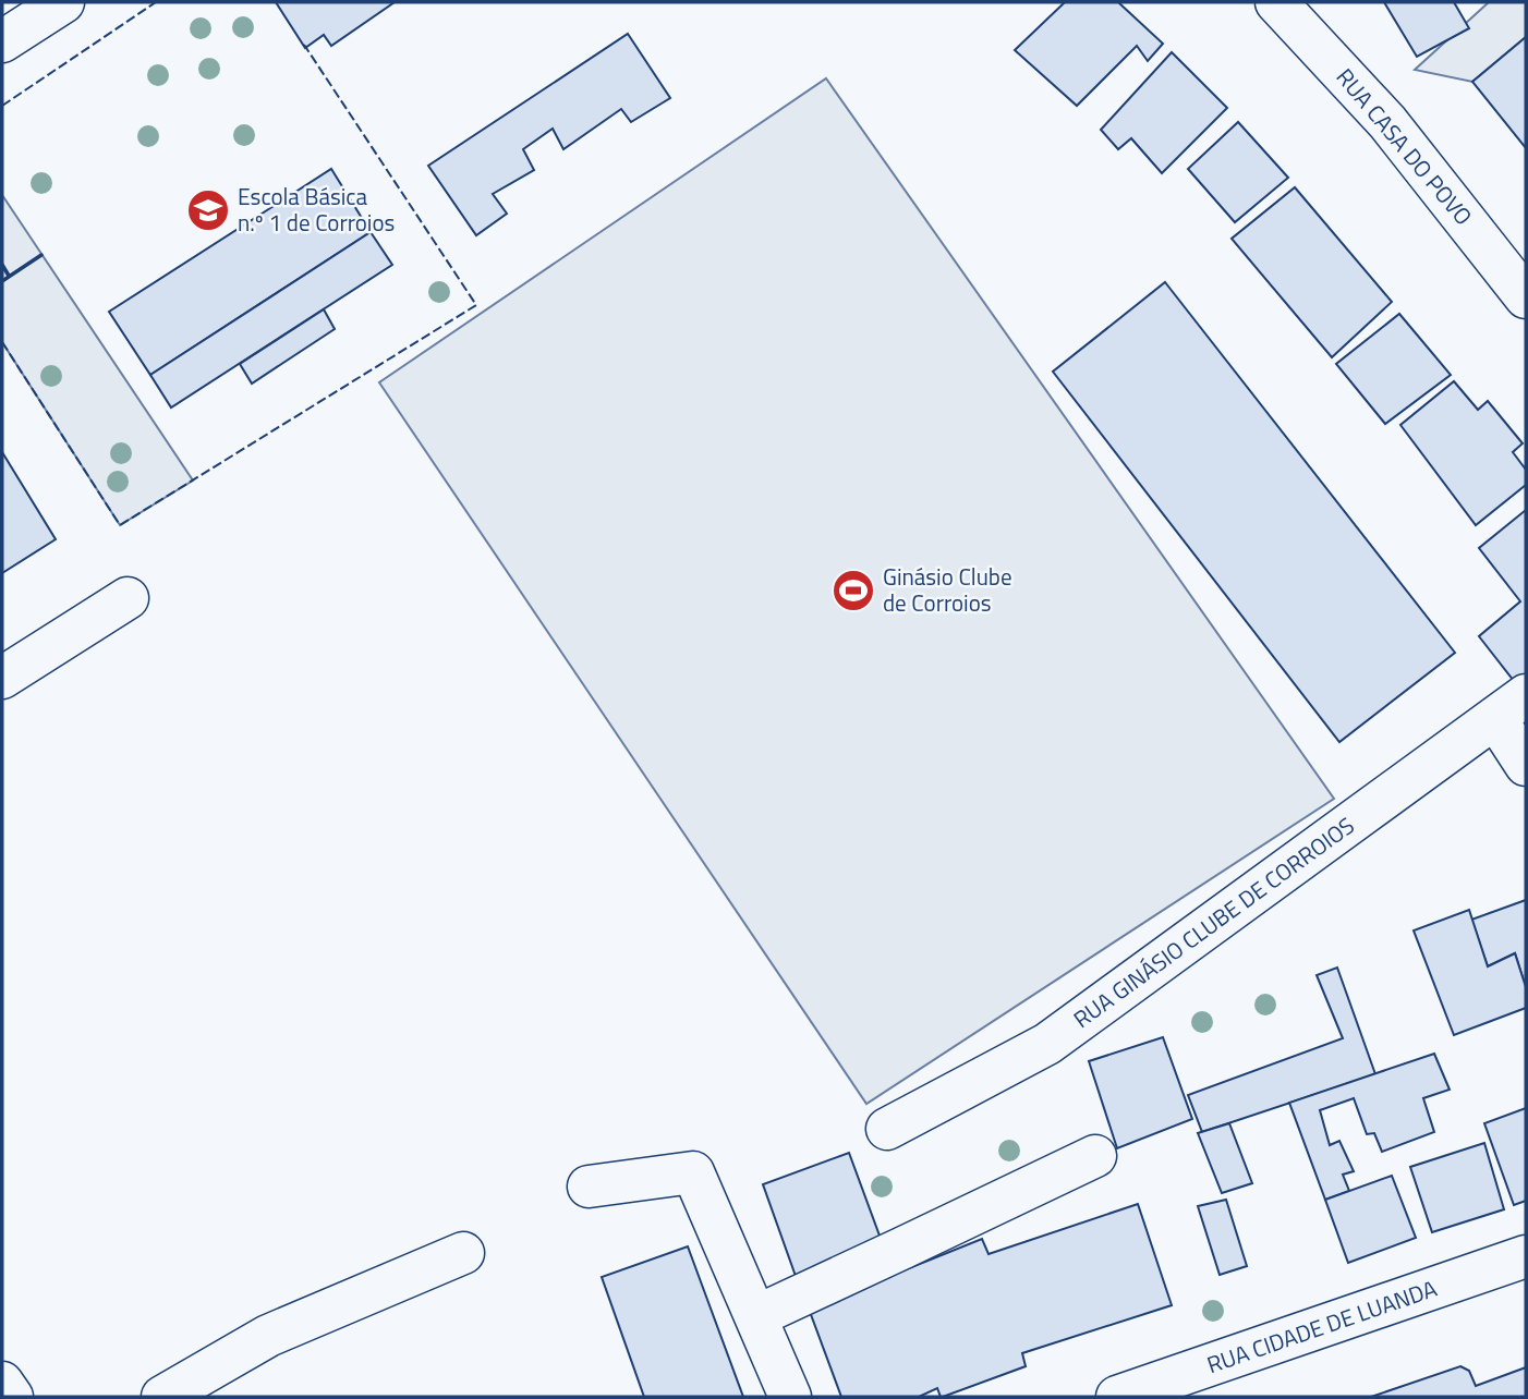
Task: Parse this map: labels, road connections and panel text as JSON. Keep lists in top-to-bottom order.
{
  "streets": {
    "street": ["RUA CASA DO POVO", "RUA GINÁSIO CLUBE DE CORROIOS", "RUA CIDADE DE LUANDA"]
  },
  "places": {
    "school or university": ["Escola Básica n.º 1 de Corroios"],
    "sports": ["Ginásio Clube de Corroios"]
  }
}
